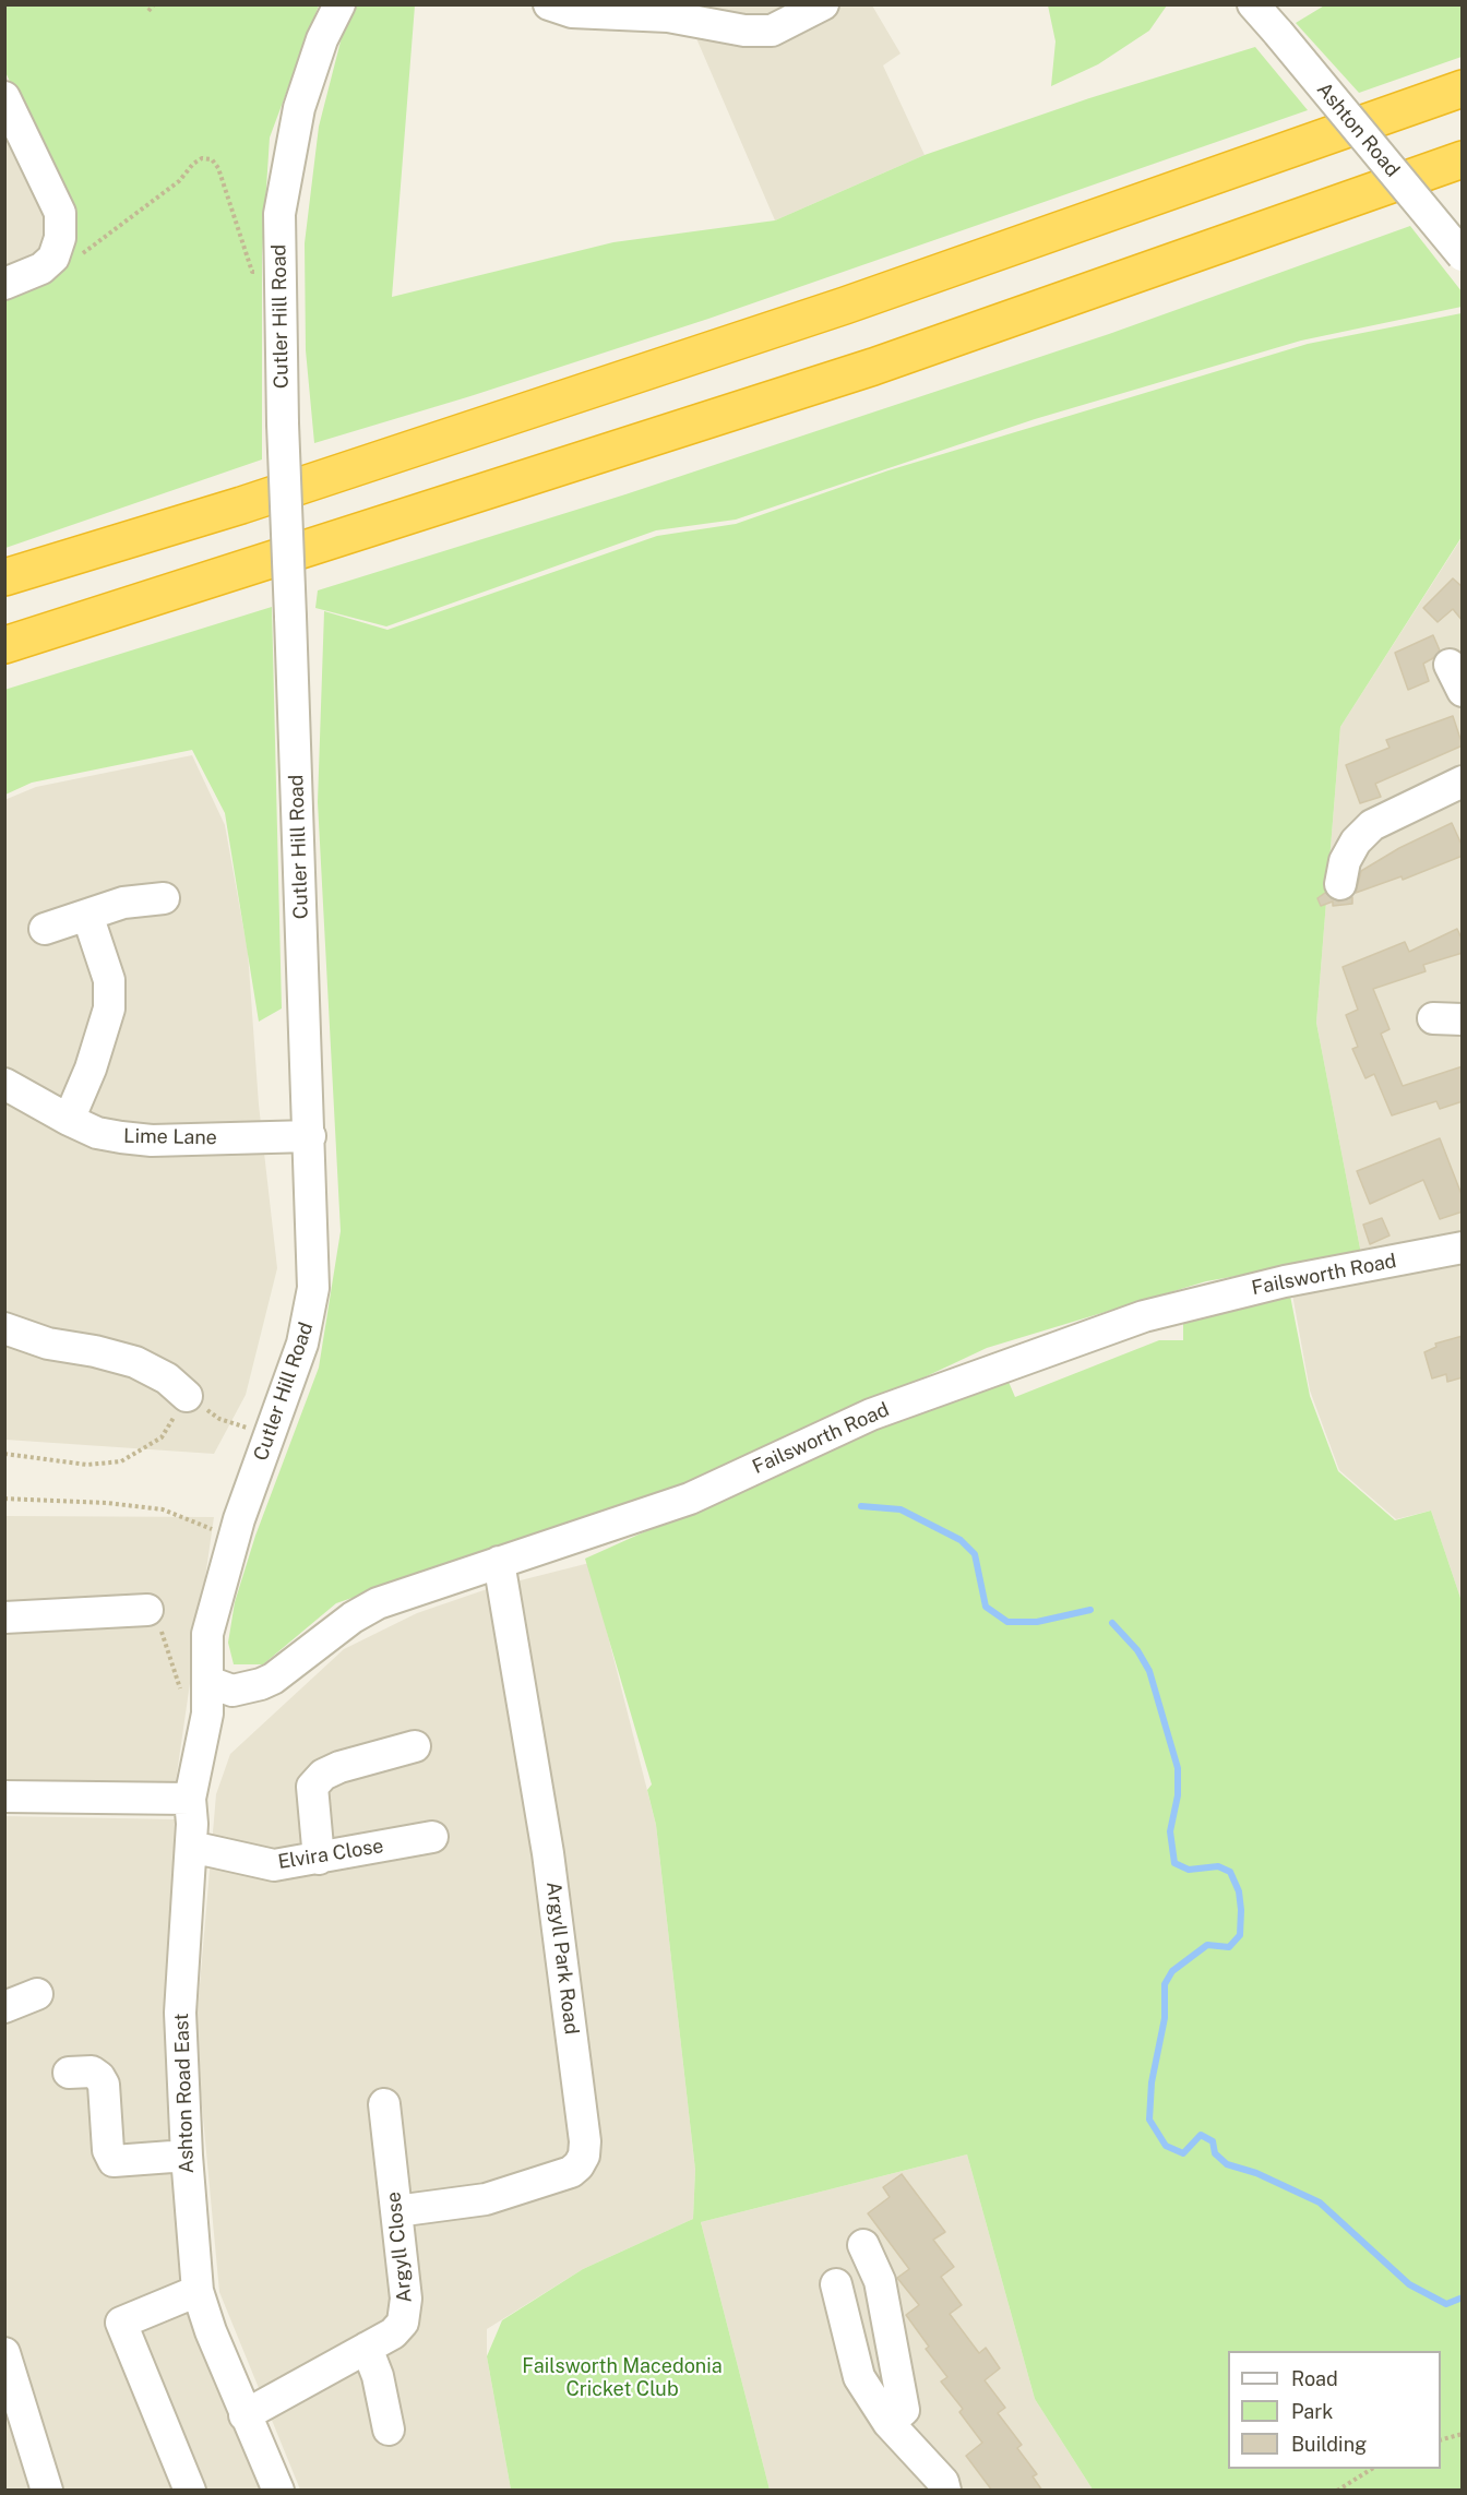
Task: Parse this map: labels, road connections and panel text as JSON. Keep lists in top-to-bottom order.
{
  "streets": {
    "street": [
      "Ashton Road",
      "Cutler Hill Road",
      "Lime Lane",
      "Failsworth Road",
      "Elvira Close",
      "Argyll Park Road",
      "Ashton Road East",
      "Argyll Close"
    ]
  },
  "crossings": [
    ["Cutler Hill Road", "Lime Lane"],
    ["Cutler Hill Road", "Failsworth Road"],
    ["Cutler Hill Road", "Ashton Road East"],
    ["Failsworth Road", "Argyll Park Road"],
    ["Failsworth Road", "Ashton Road East"],
    ["Elvira Close", "Ashton Road East"],
    ["Argyll Park Road", "Argyll Close"],
    ["Ashton Road East", "Argyll Close"]
  ],
  "parks": ["Failsworth Macedonia Cricket Club"],
  "legend": ["Road", "Park", "Building"]
}
